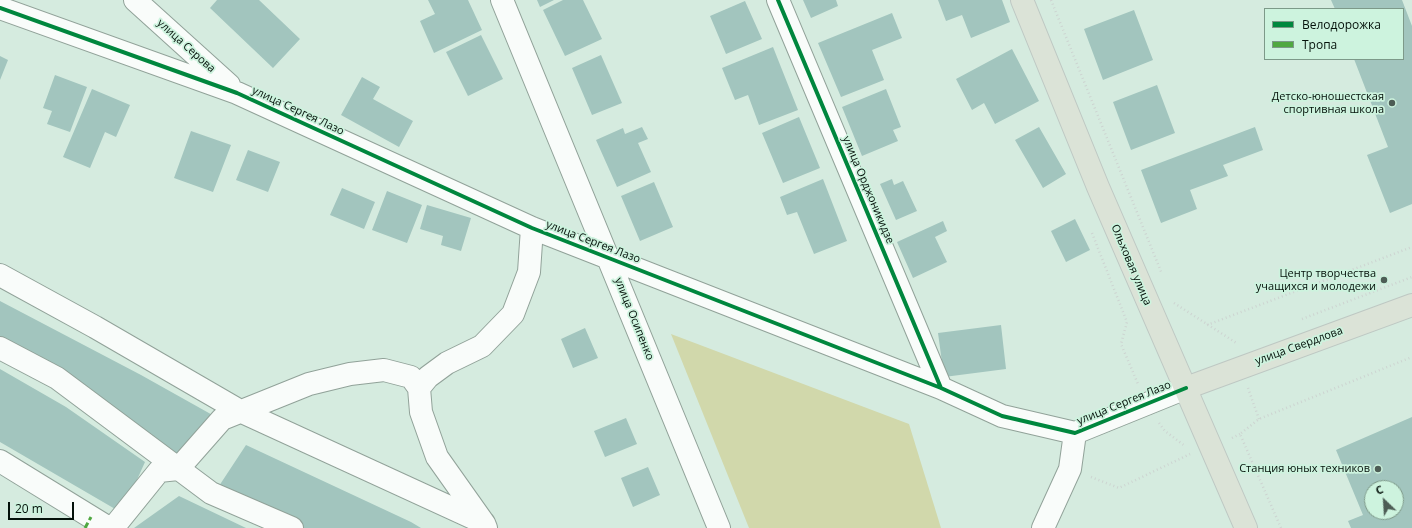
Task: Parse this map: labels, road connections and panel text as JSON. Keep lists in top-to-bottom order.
{
  "streets": {
    "main road": ["Ольховая улица", "улица Свердлова"],
    "street": [
      "улица Серова",
      "улица Сергея Лазо",
      "улица Орджоникидзе",
      "улица Осипенко"
    ]
  },
  "crossings": [
    ["улица Серова", "улица Сергея Лазо"],
    ["улица Сергея Лазо", "улица Орджоникидзе"],
    ["улица Сергея Лазо", "Ольховая улица"],
    ["улица Сергея Лазо", "улица Осипенко"],
    ["улица Сергея Лазо", "улица Свердлова"],
    ["Ольховая улица", "улица Свердлова"]
  ],
  "places": ["Детско-юношестская спортивная школа", "Центр творчества учащихся и молодежи", "Станция юных техников"],
  "legend": ["Велодорожка", "Тропа"],
  "scale_bar": "20 m",
  "north": "top left"
}
